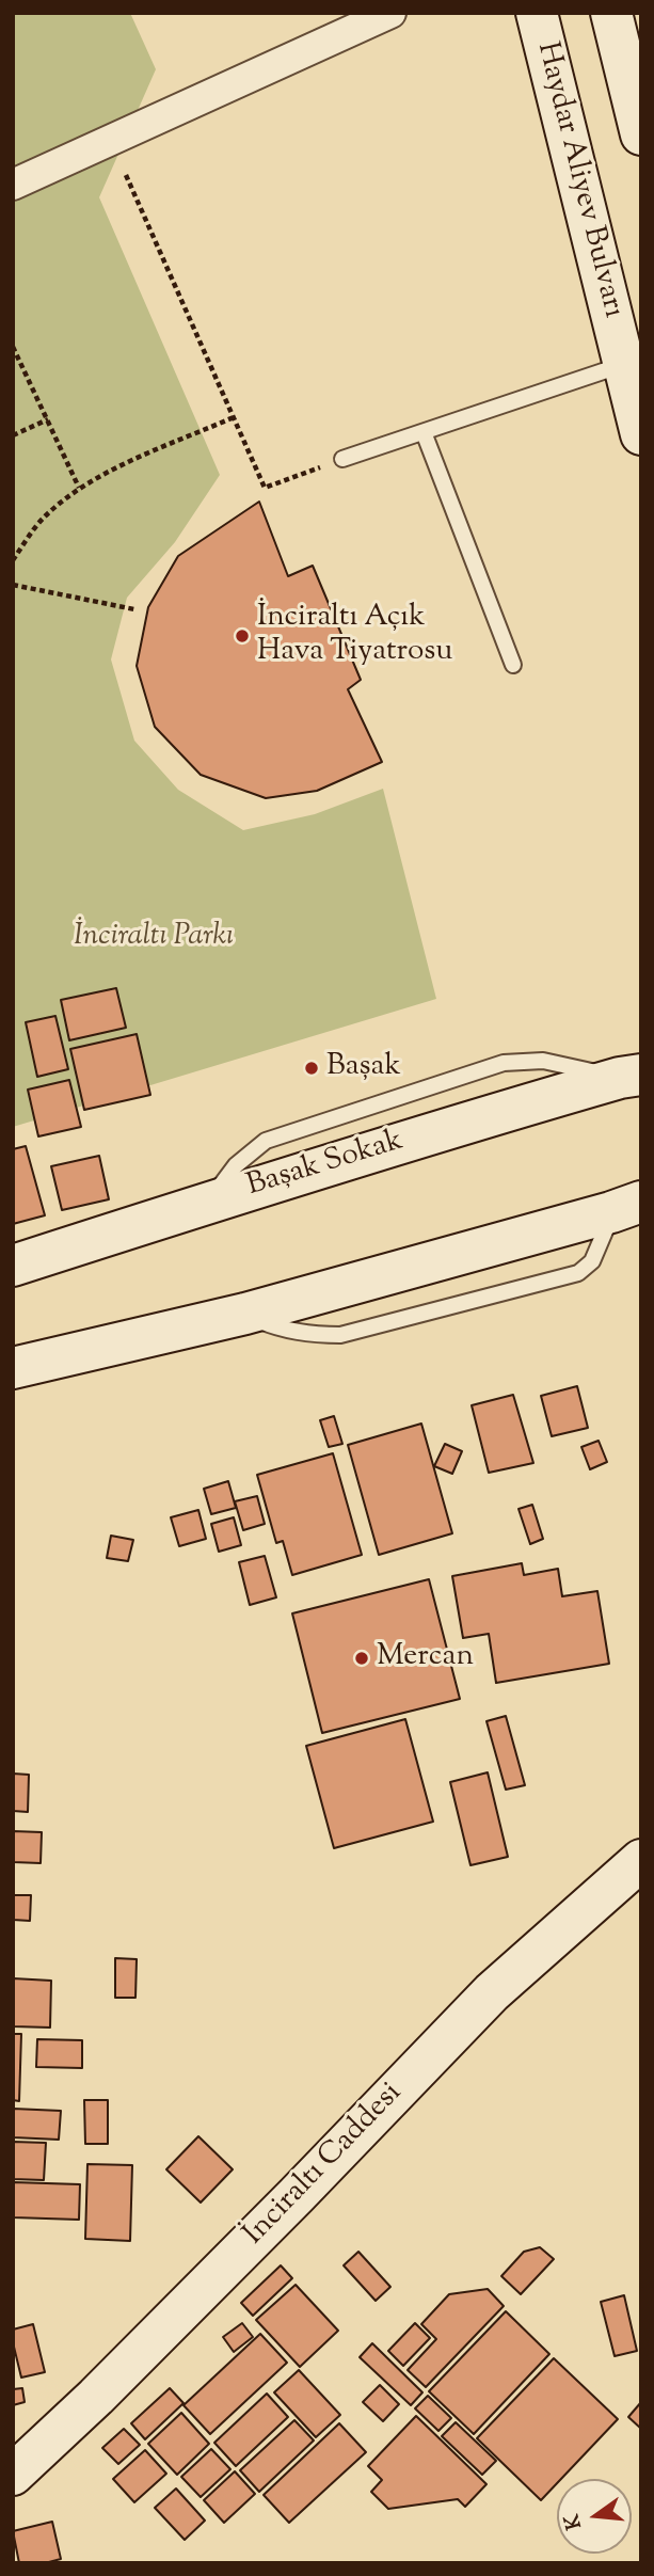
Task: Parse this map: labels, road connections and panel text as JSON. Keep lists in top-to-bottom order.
{
  "streets": {
    "street": ["Haydar Aliyev Bulvarı", "Başak Sokak", "İnciraltı Caddesi"]
  },
  "parks": ["İnciraltı Parkı"],
  "places": ["İnciraltı Açık Hava Tiyatrosu", "Başak", "Mercan"],
  "north": "left"
}
